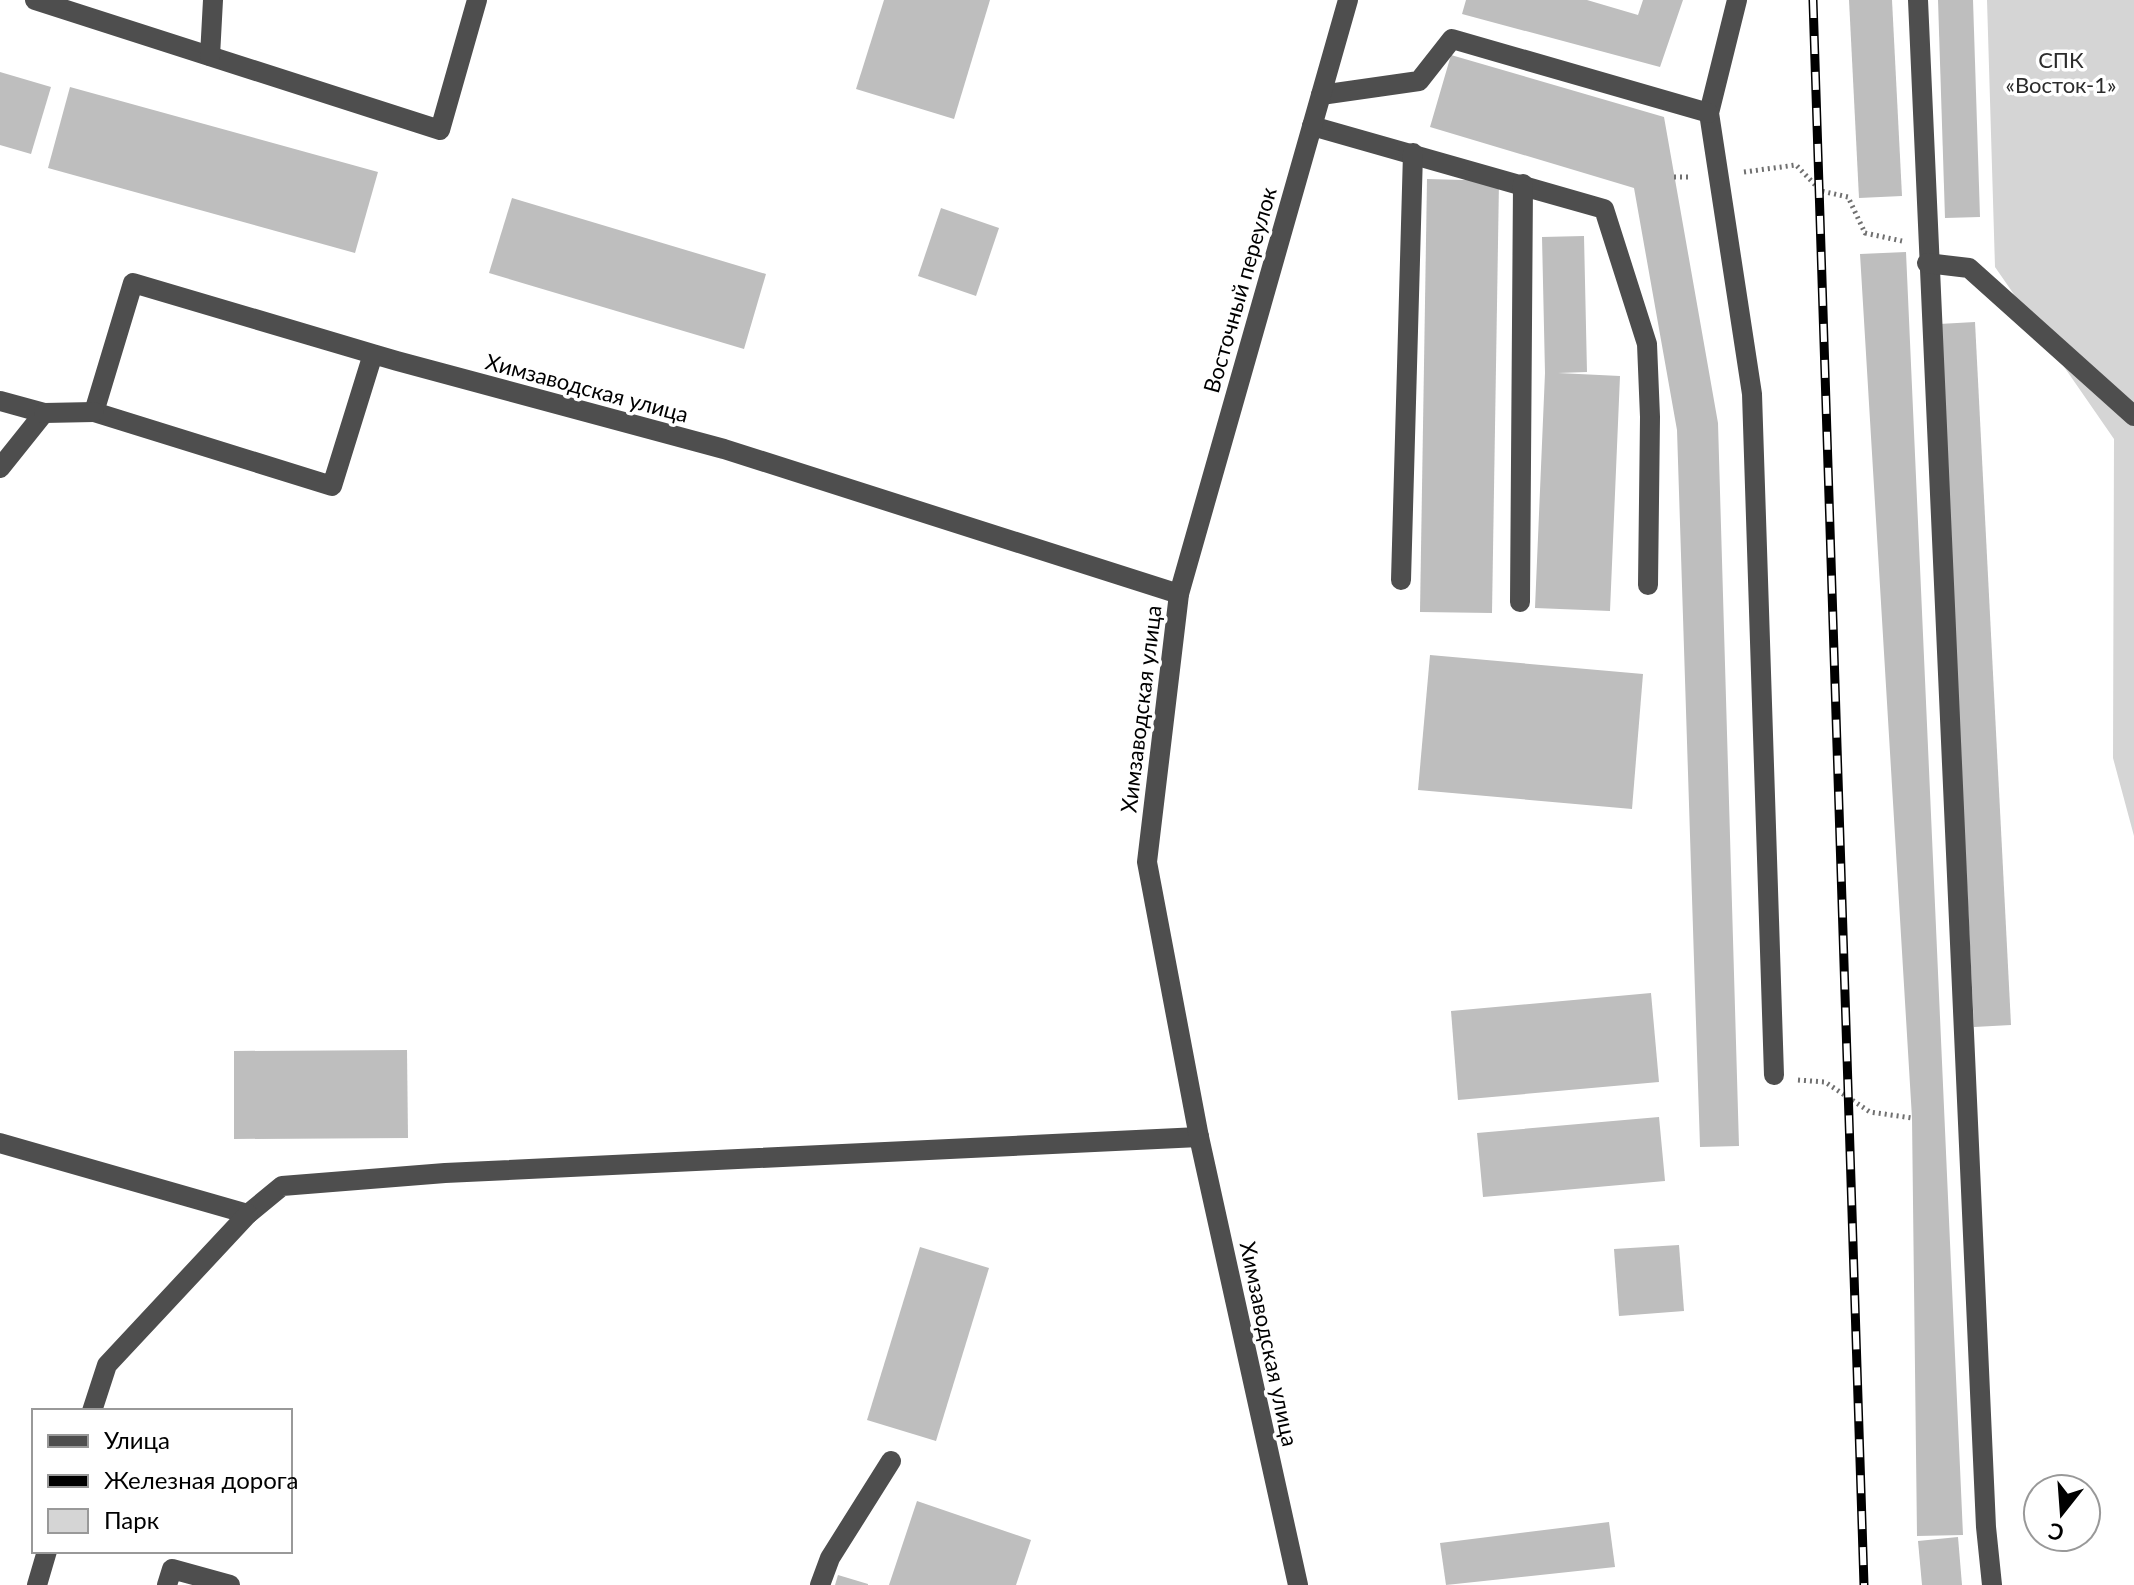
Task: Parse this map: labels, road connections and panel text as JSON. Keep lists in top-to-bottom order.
{
  "streets": {
    "street": ["Восточный переулок", "Химзаводская улица"]
  },
  "crossings": [
    ["Восточный переулок", "Химзаводская улица"]
  ],
  "parks": ["СПК «Восток-1»"],
  "legend": ["Улица", "Железная дорога", "Парк"],
  "north": "bottom"
}
